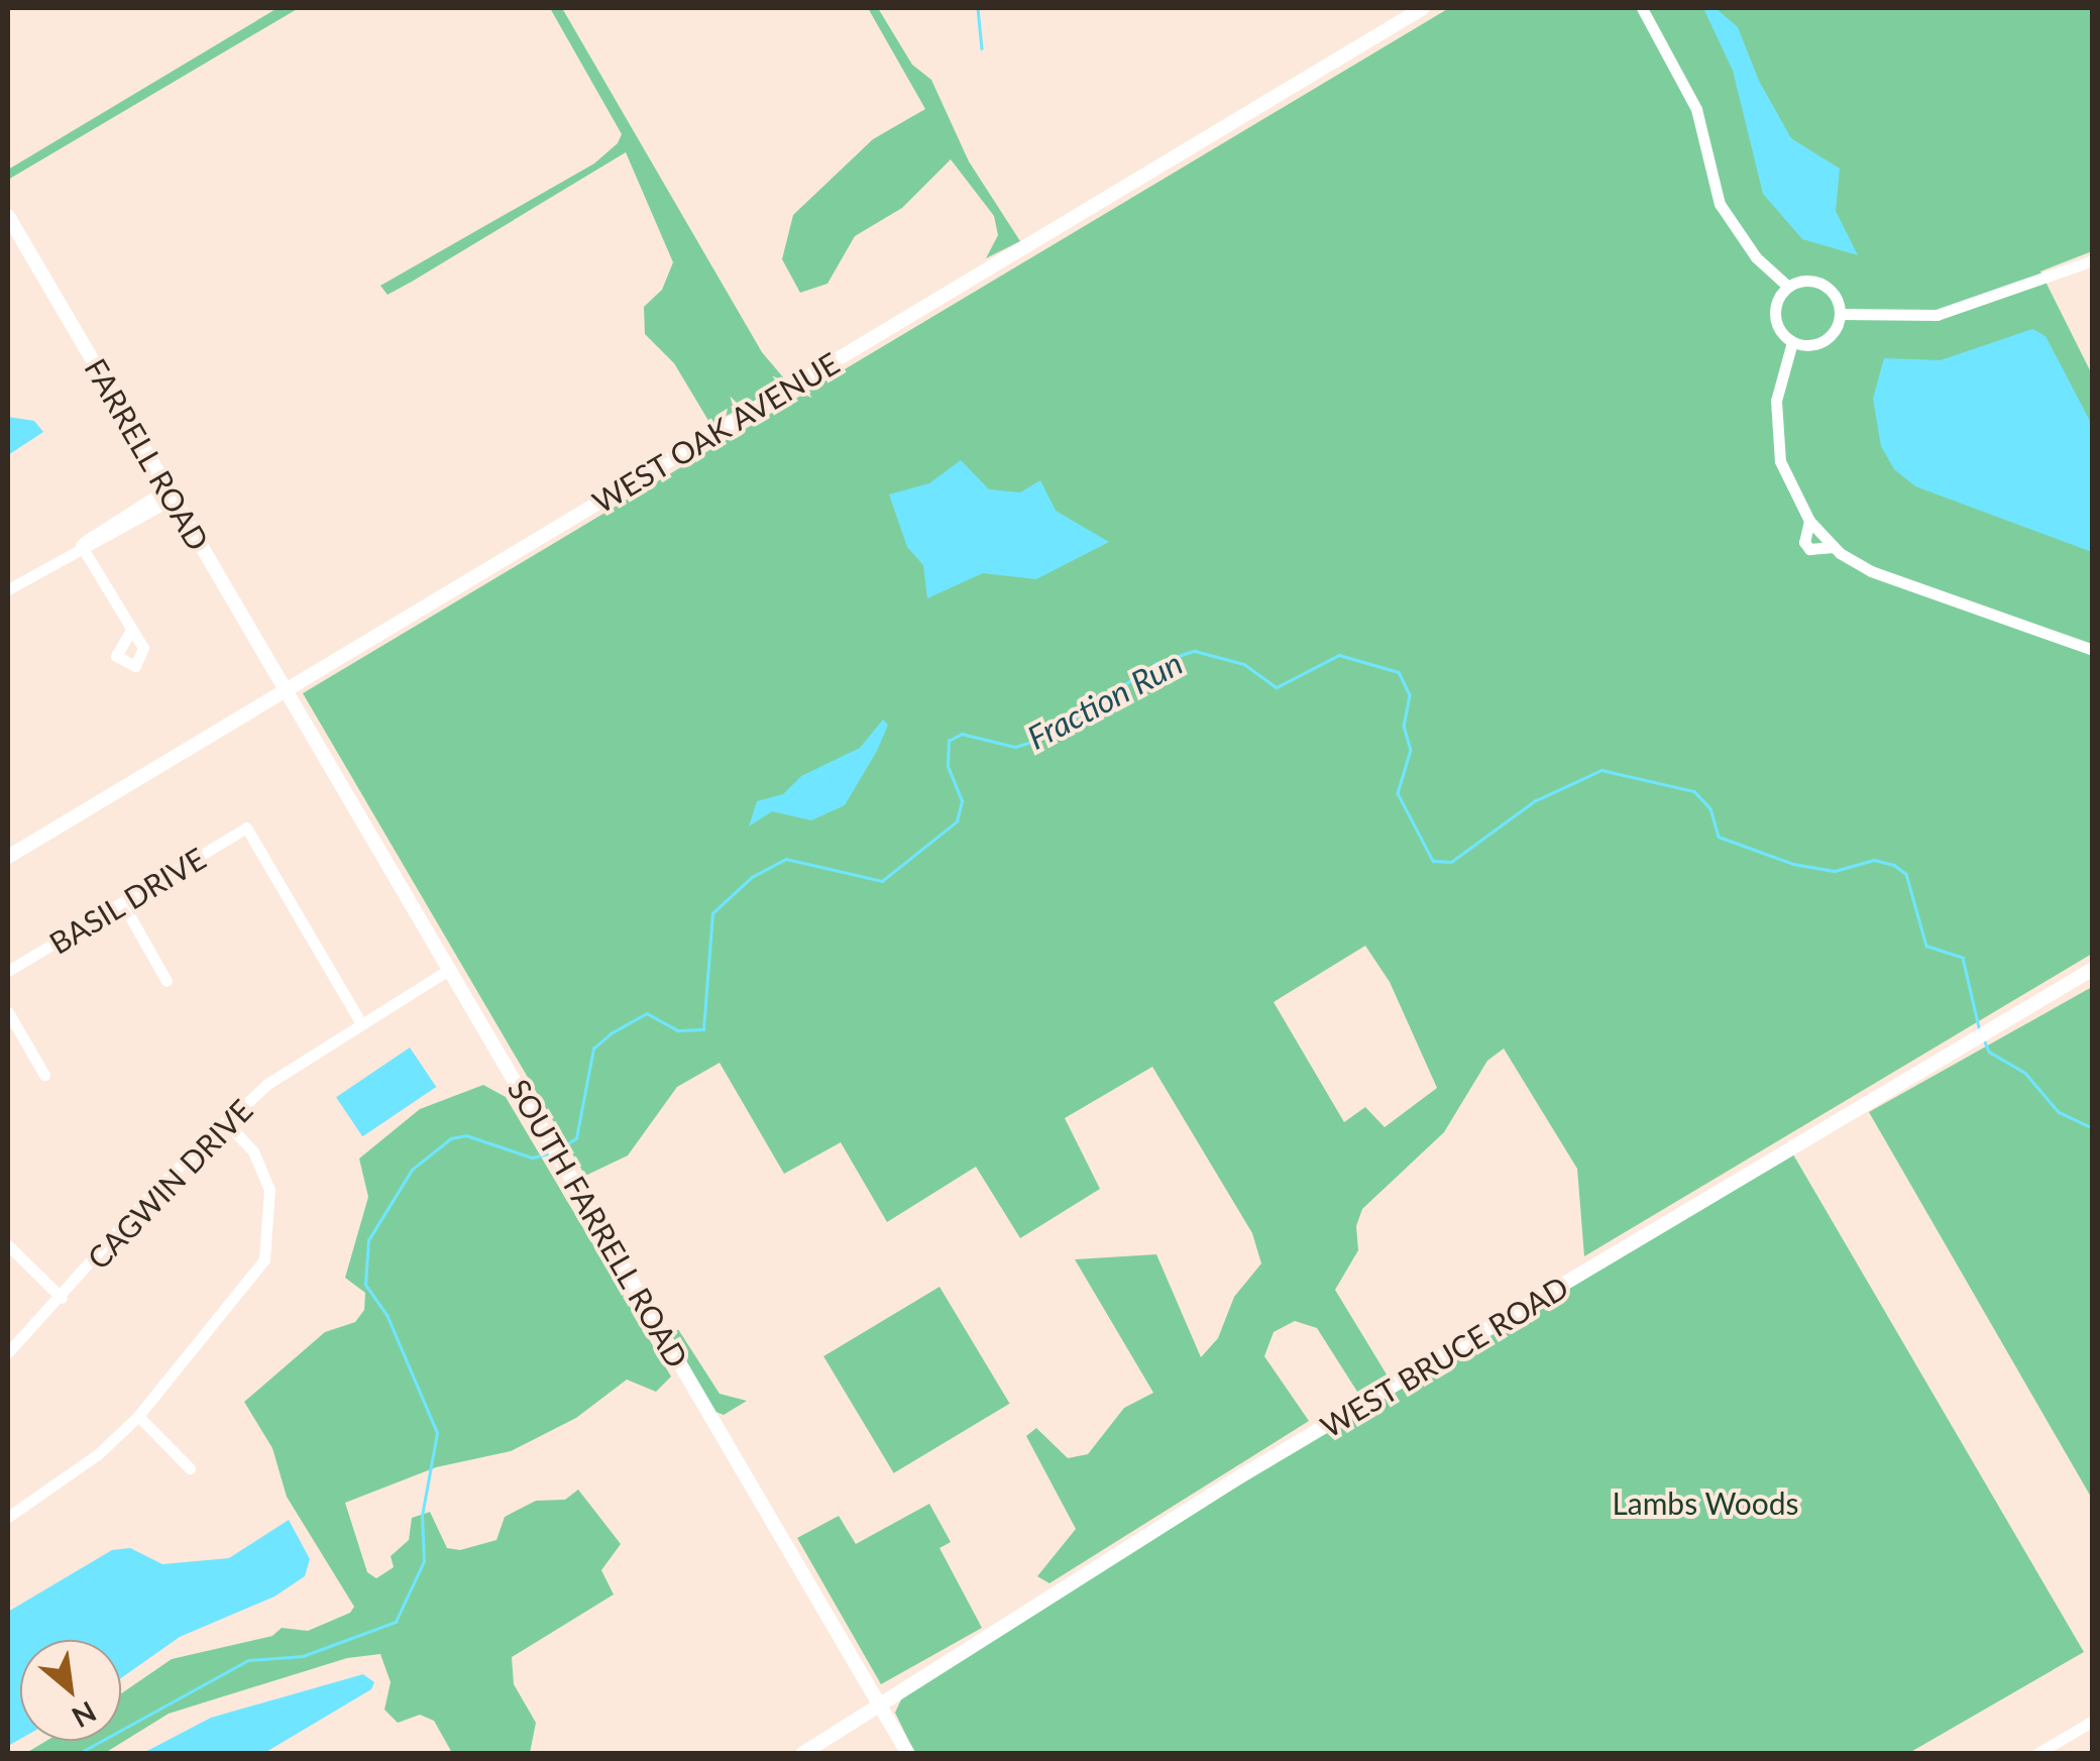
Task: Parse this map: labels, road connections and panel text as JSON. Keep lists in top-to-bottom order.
{
  "streets": {
    "street": [
      "WEST OAK AVENUE",
      "FARRELL ROAD",
      "BASIL DRIVE",
      "CAGWIN DRIVE",
      "SOUTH FARRELL ROAD",
      "WEST BRUCE ROAD"
    ]
  },
  "crossings": [
    ["WEST OAK AVENUE", "FARRELL ROAD"],
    ["WEST OAK AVENUE", "SOUTH FARRELL ROAD"],
    ["FARRELL ROAD", "SOUTH FARRELL ROAD"],
    ["BASIL DRIVE", "CAGWIN DRIVE"],
    ["CAGWIN DRIVE", "SOUTH FARRELL ROAD"],
    ["SOUTH FARRELL ROAD", "WEST BRUCE ROAD"]
  ],
  "water": ["Fraction Run"],
  "parks": ["Lambs Woods"],
  "north": "bottom right"
}
